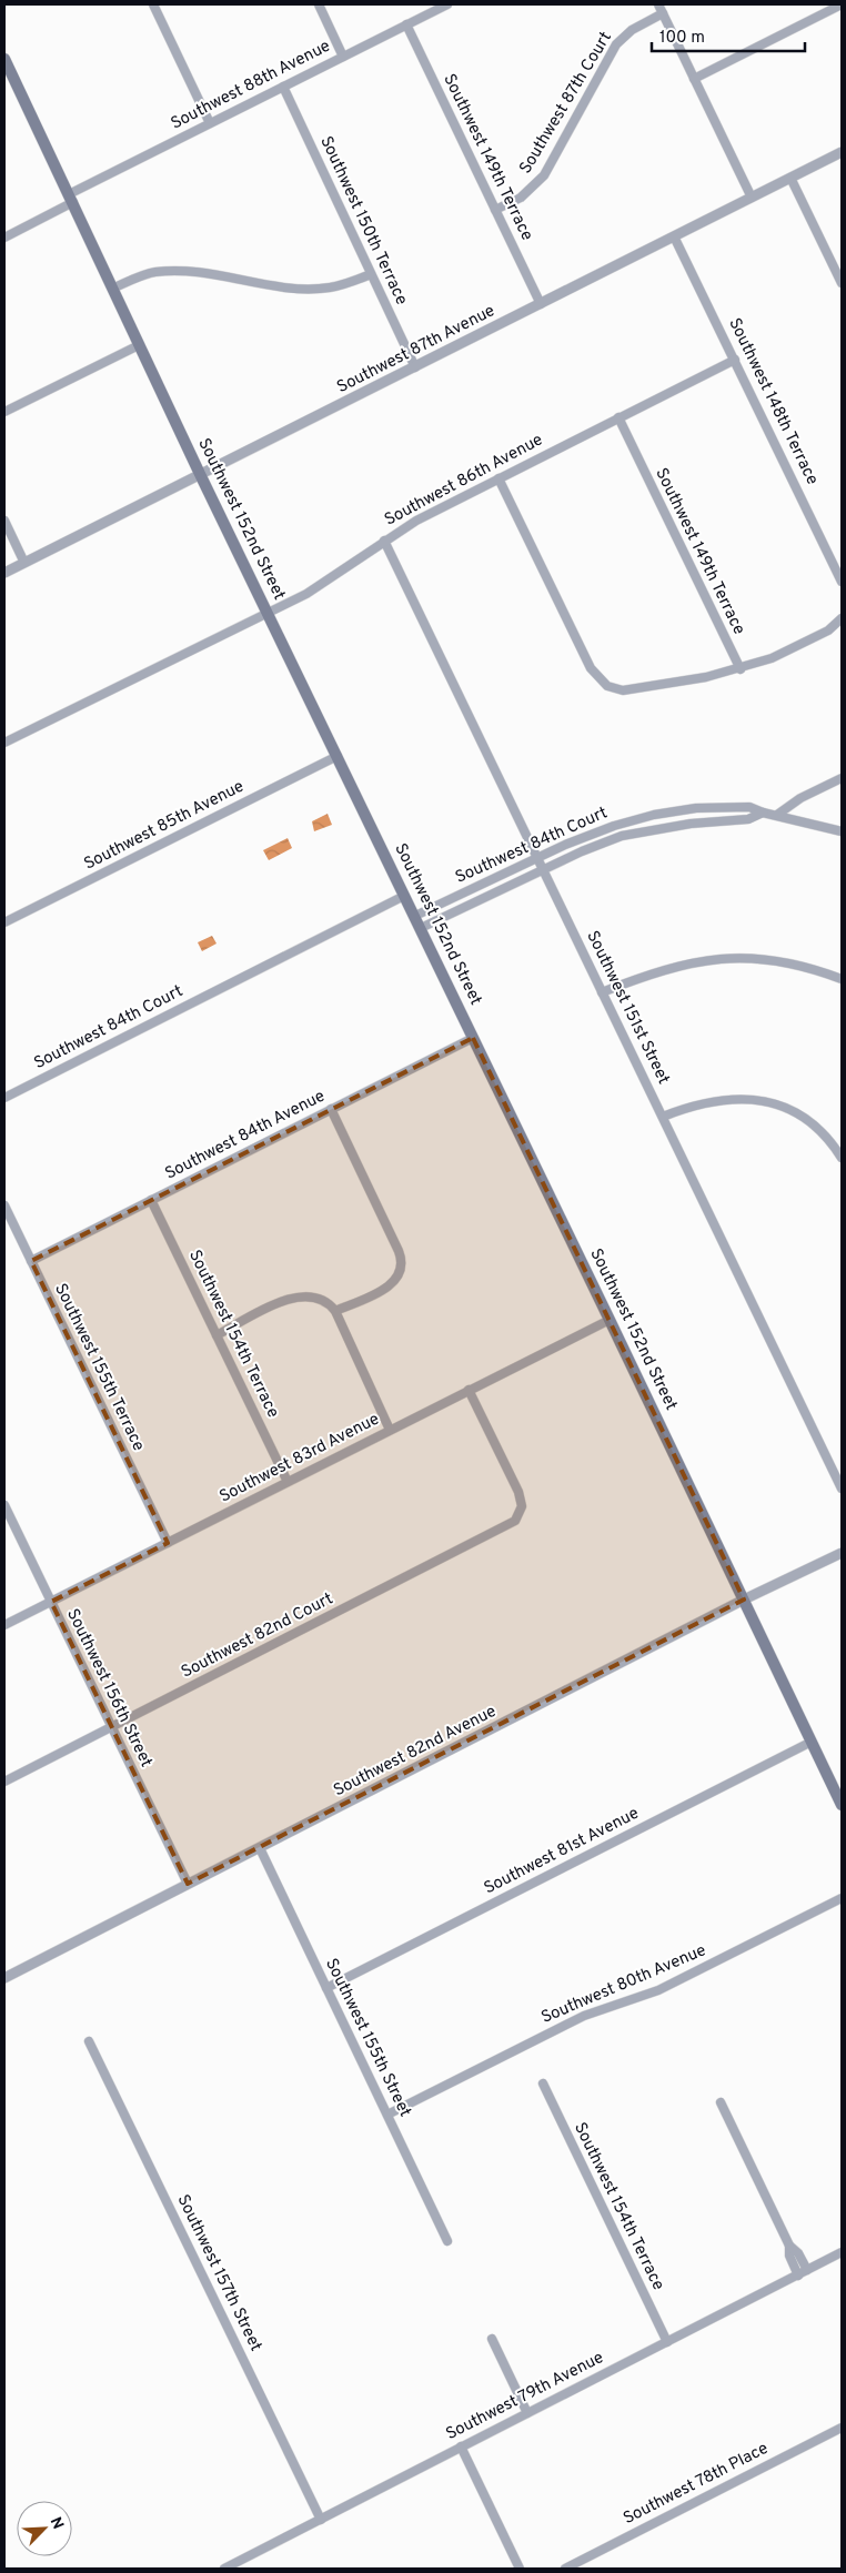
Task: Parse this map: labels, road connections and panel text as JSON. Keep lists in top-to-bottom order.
{
  "streets": {
    "main road": ["Southwest 152nd Street"],
    "street": [
      "Southwest 88th Avenue",
      "Southwest 87th Court",
      "Southwest 149th Terrace",
      "Southwest 150th Terrace",
      "Southwest 87th Avenue",
      "Southwest 148th Terrace",
      "Southwest 86th Avenue",
      "Southwest 85th Avenue",
      "Southwest 84th Court",
      "Southwest 151st Street",
      "Southwest 84th Avenue",
      "Southwest 154th Terrace",
      "Southwest 155th Terrace",
      "Southwest 83rd Avenue",
      "Southwest 82nd Court",
      "Southwest 156th Street",
      "Southwest 82nd Avenue",
      "Southwest 81st Avenue",
      "Southwest 80th Avenue",
      "Southwest 155th Street",
      "Southwest 157th Street",
      "Southwest 79th Avenue",
      "Southwest 78th Place"
    ]
  },
  "crossings": [
    ["Southwest 88th Avenue", "Southwest 149th Terrace"],
    ["Southwest 88th Avenue", "Southwest 150th Terrace"],
    ["Southwest 88th Avenue", "Southwest 152nd Street"],
    ["Southwest 87th Court", "Southwest 149th Terrace"],
    ["Southwest 149th Terrace", "Southwest 87th Avenue"],
    ["Southwest 149th Terrace", "Southwest 86th Avenue"],
    ["Southwest 150th Terrace", "Southwest 87th Avenue"],
    ["Southwest 87th Avenue", "Southwest 148th Terrace"],
    ["Southwest 87th Avenue", "Southwest 152nd Street"],
    ["Southwest 148th Terrace", "Southwest 86th Avenue"],
    ["Southwest 86th Avenue", "Southwest 152nd Street"],
    ["Southwest 86th Avenue", "Southwest 151st Street"],
    ["Southwest 152nd Street", "Southwest 85th Avenue"],
    ["Southwest 152nd Street", "Southwest 84th Court"],
    ["Southwest 152nd Street", "Southwest 84th Avenue"],
    ["Southwest 152nd Street", "Southwest 83rd Avenue"],
    ["Southwest 152nd Street", "Southwest 82nd Avenue"],
    ["Southwest 152nd Street", "Southwest 81st Avenue"],
    ["Southwest 84th Court", "Southwest 151st Street"],
    ["Southwest 84th Avenue", "Southwest 154th Terrace"],
    ["Southwest 84th Avenue", "Southwest 155th Terrace"],
    ["Southwest 154th Terrace", "Southwest 83rd Avenue"],
    ["Southwest 154th Terrace", "Southwest 79th Avenue"],
    ["Southwest 155th Terrace", "Southwest 83rd Avenue"],
    ["Southwest 83rd Avenue", "Southwest 82nd Court"],
    ["Southwest 83rd Avenue", "Southwest 156th Street"],
    ["Southwest 82nd Court", "Southwest 156th Street"],
    ["Southwest 156th Street", "Southwest 82nd Avenue"],
    ["Southwest 82nd Avenue", "Southwest 155th Street"],
    ["Southwest 81st Avenue", "Southwest 155th Street"],
    ["Southwest 80th Avenue", "Southwest 155th Street"],
    ["Southwest 157th Street", "Southwest 79th Avenue"]
  ],
  "scale_bar": "100 m",
  "north": "top right"
}
